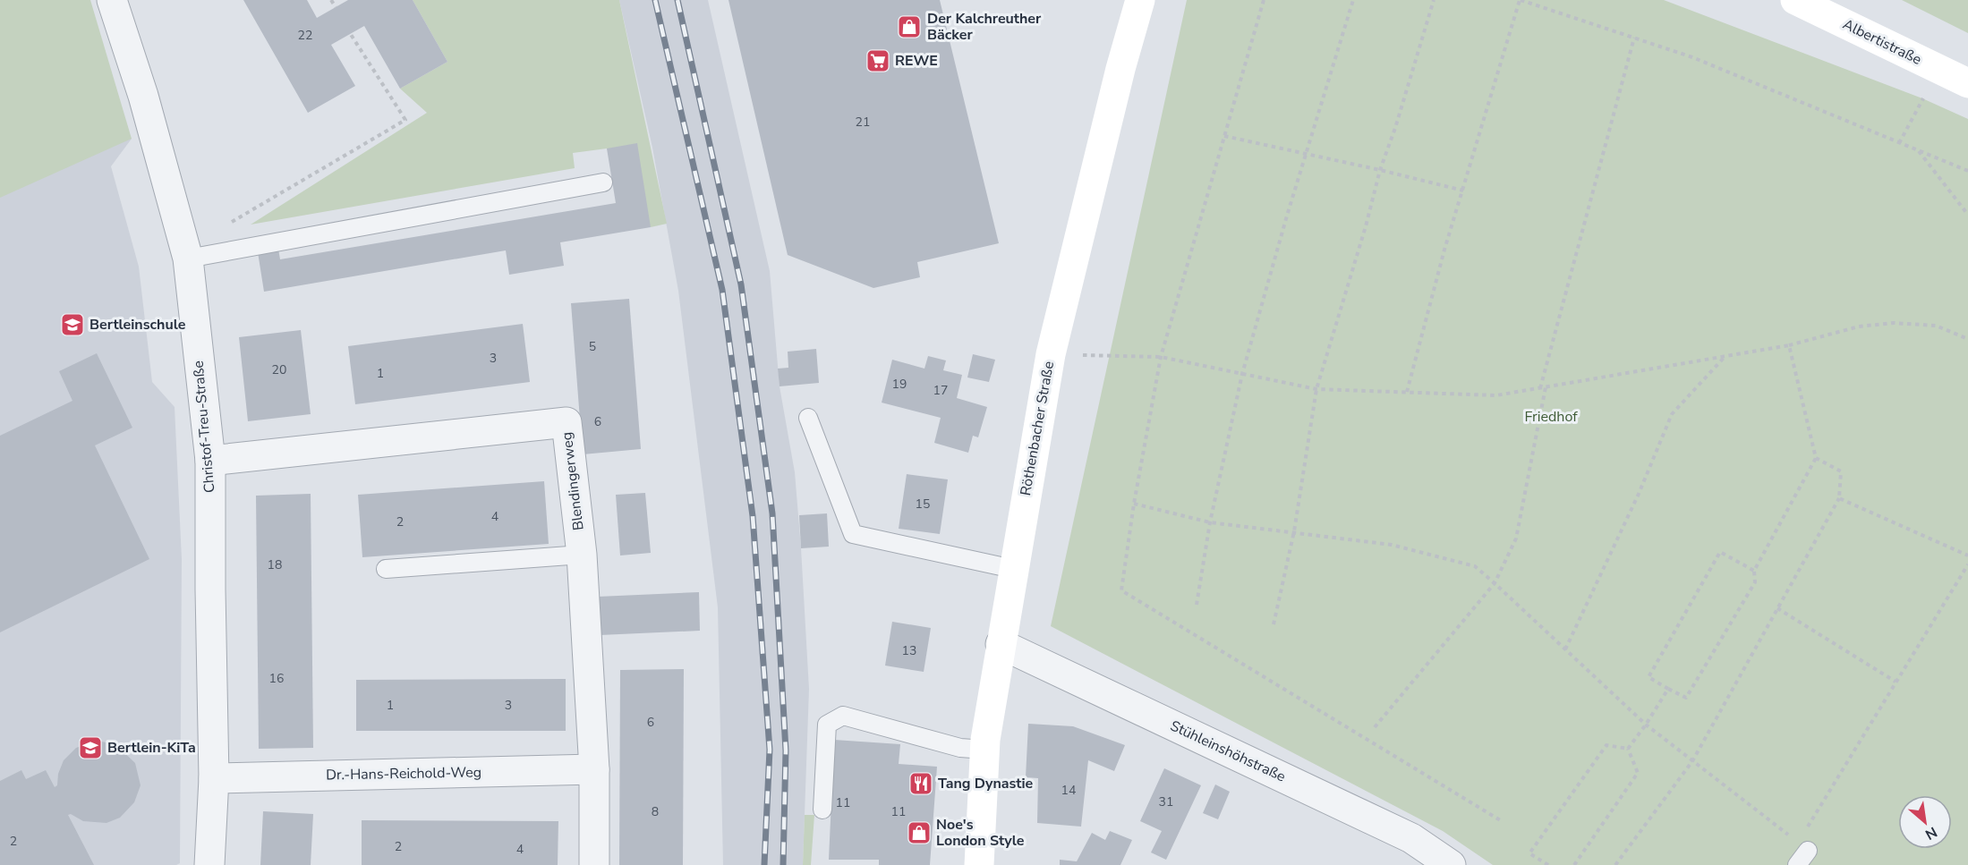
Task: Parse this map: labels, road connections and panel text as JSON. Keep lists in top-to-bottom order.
{
  "streets": {
    "main road": ["Albertistraße", "Röthenbacher Straße"],
    "street": [
      "Christof-Treu-Straße",
      "Blendingerweg",
      "Stühleinshöhstraße",
      "Dr.-Hans-Reichold-Weg"
    ]
  },
  "crossings": [
    ["Christof-Treu-Straße", "Blendingerweg"],
    ["Christof-Treu-Straße", "Dr.-Hans-Reichold-Weg"],
    ["Röthenbacher Straße", "Stühleinshöhstraße"],
    ["Blendingerweg", "Dr.-Hans-Reichold-Weg"]
  ],
  "parks": ["Friedhof"],
  "places": {
    "shop": ["Der Kalchreuther Bäcker", "Noe's London Style"],
    "supermarket": ["REWE"],
    "school or university": ["Bertleinschule", "Bertlein-KiTa"],
    "restaurant": ["Tang Dynastie"]
  },
  "house_numbers": [
    "22",
    "21",
    "5",
    "3",
    "20",
    "1",
    "19",
    "17",
    "6",
    "15",
    "4",
    "2",
    "18",
    "13",
    "16",
    "1",
    "3",
    "6",
    "14",
    "31",
    "11",
    "8",
    "11",
    "2",
    "2",
    "4"
  ],
  "north": "bottom right"
}
